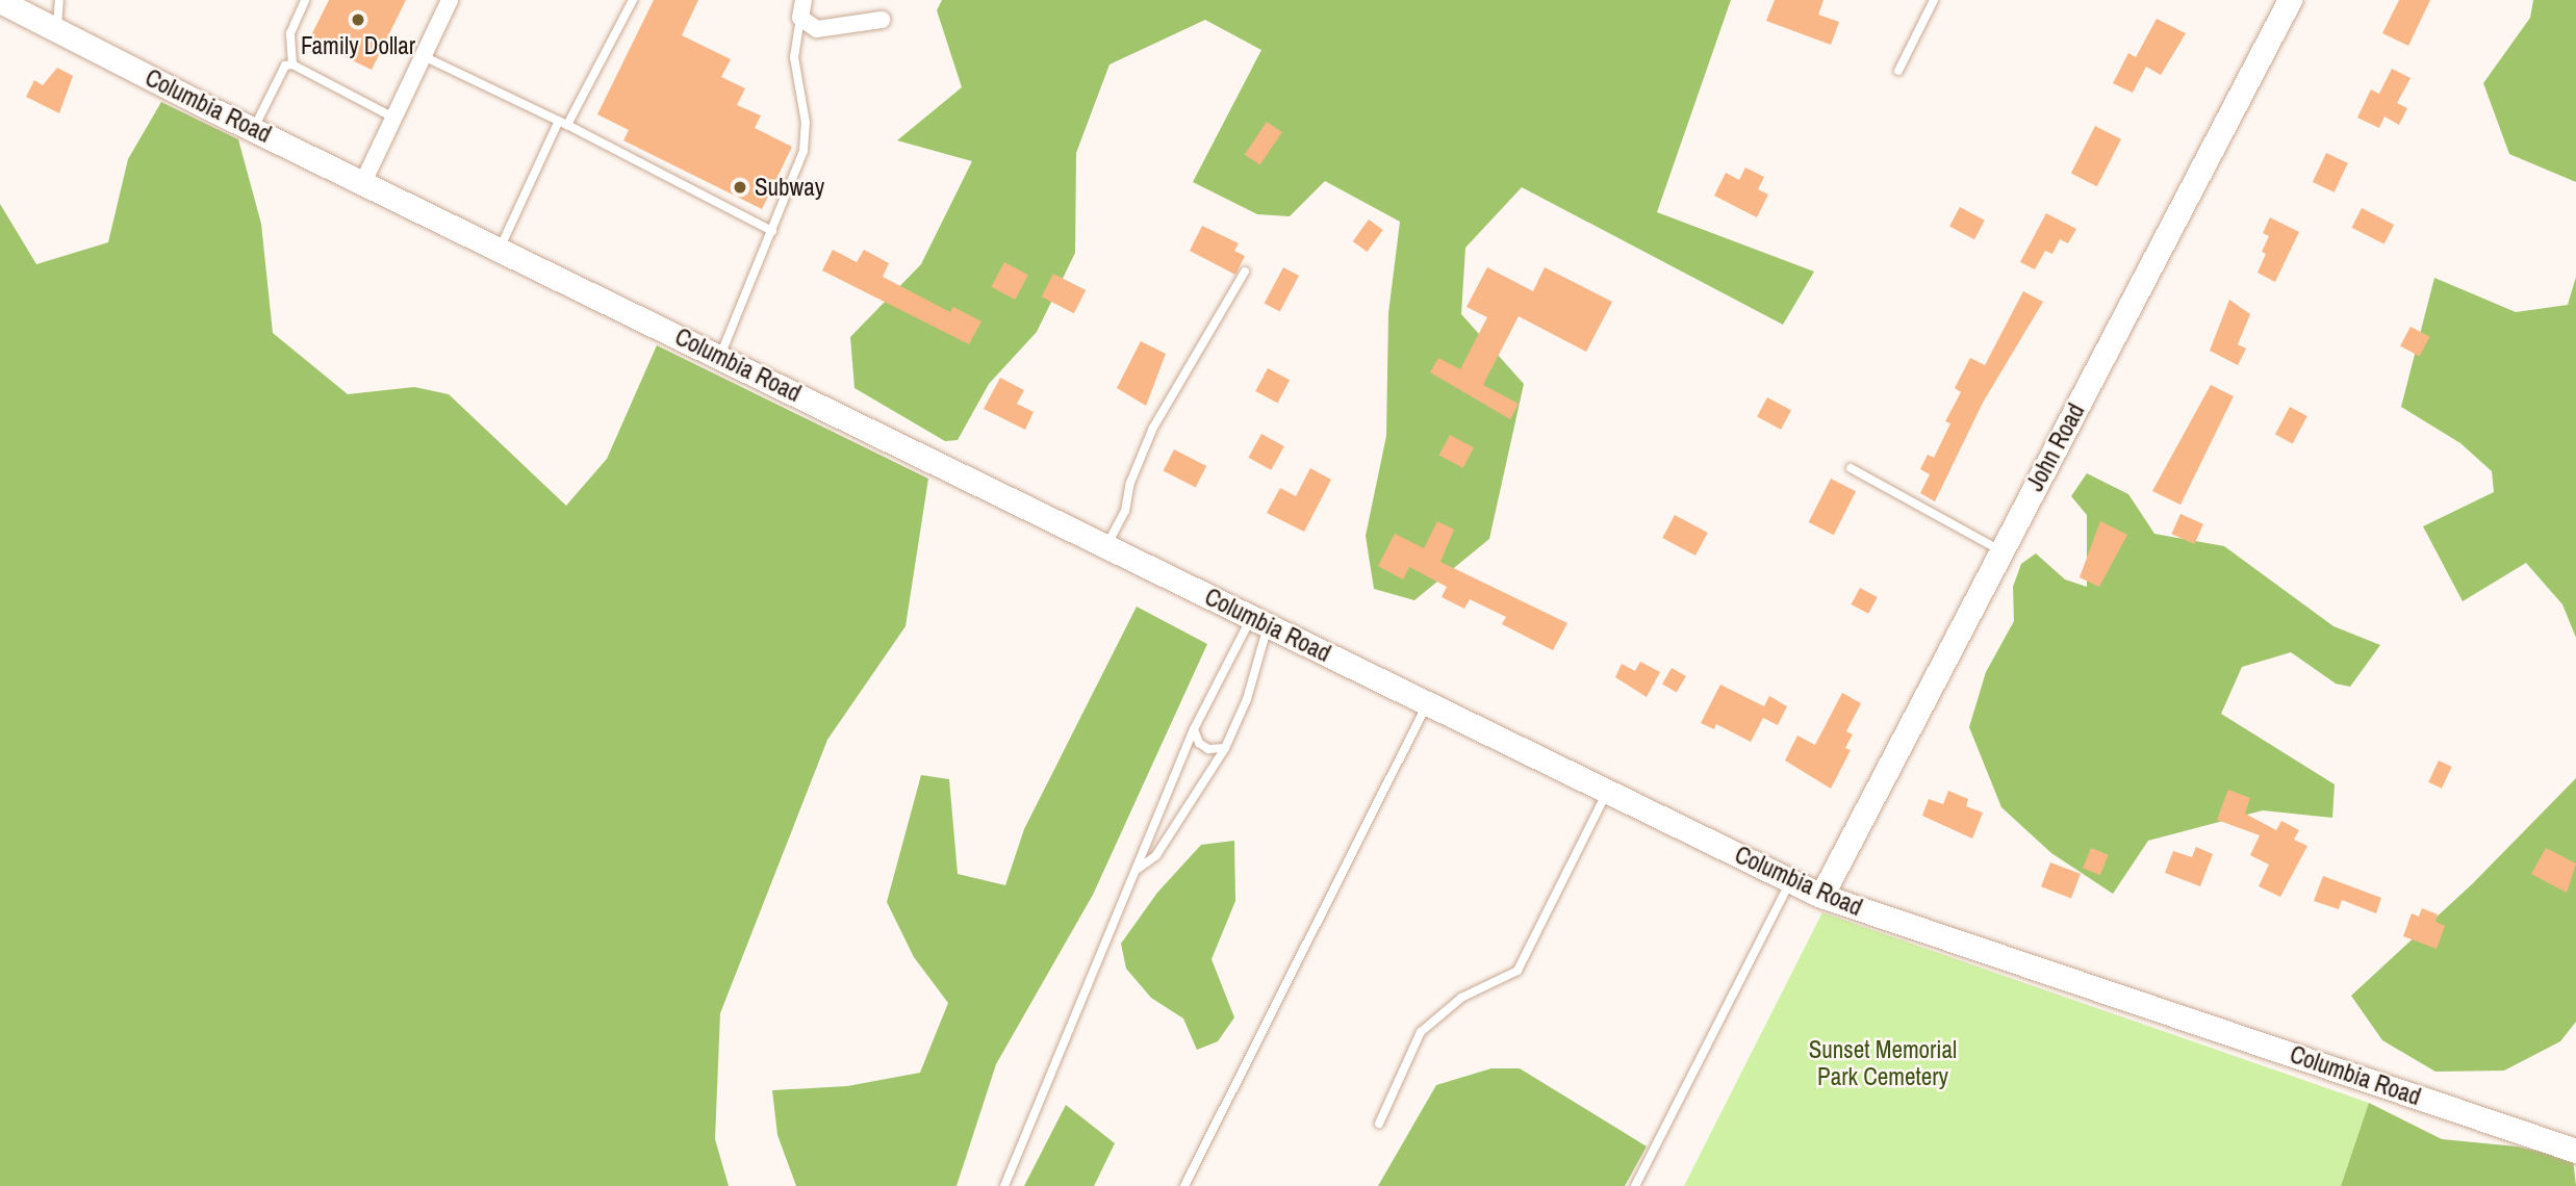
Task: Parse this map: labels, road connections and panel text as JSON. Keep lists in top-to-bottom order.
{
  "streets": {
    "main road": ["Columbia Road", "John Road"]
  },
  "crossings": [
    ["Columbia Road", "John Road"]
  ],
  "parks": ["Sunset Memorial Park Cemetery"],
  "places": ["Family Dollar", "Subway"]
}
